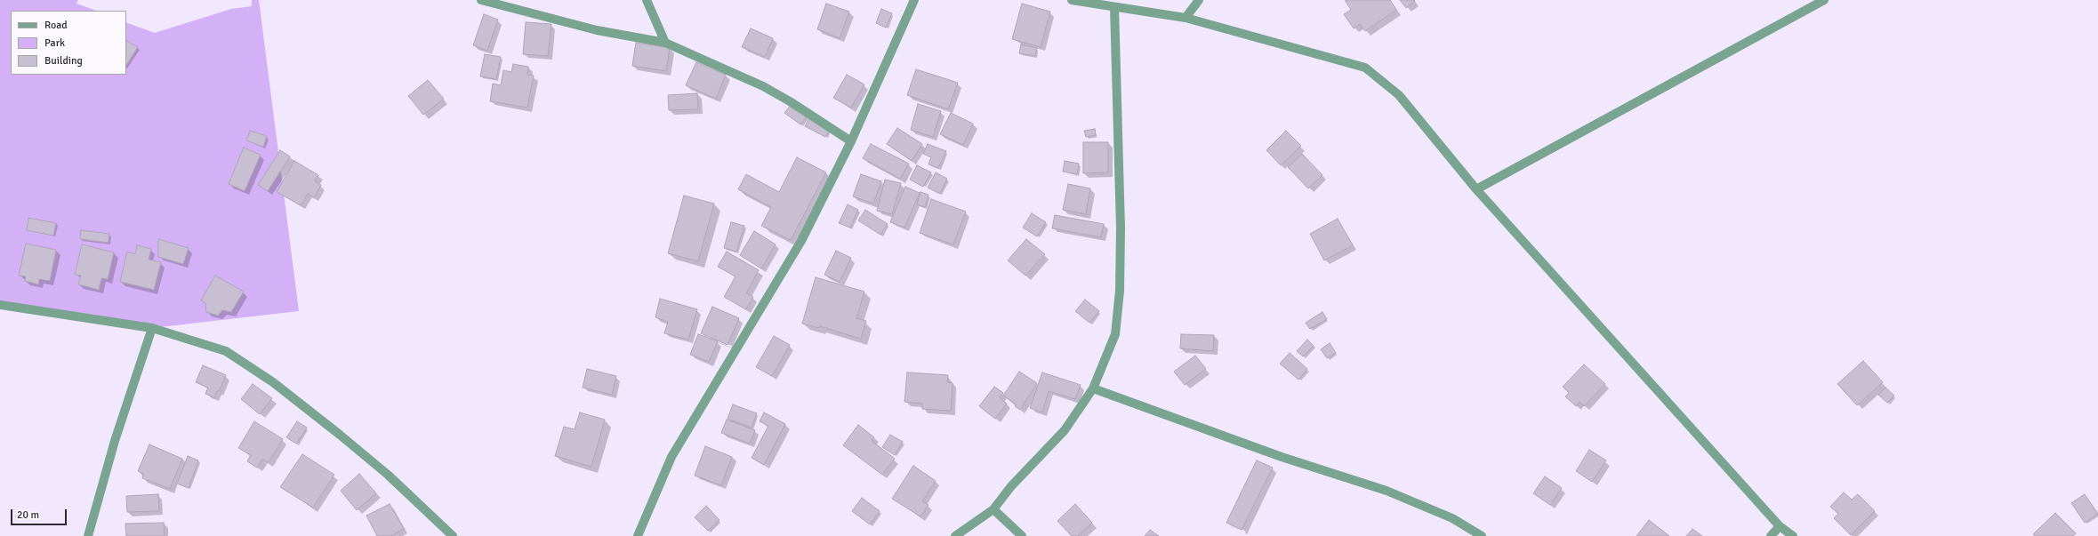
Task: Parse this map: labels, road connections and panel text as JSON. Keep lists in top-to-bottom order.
{
  "legend": ["Road", "Park", "Building"],
  "scale_bar": "20 m"
}
